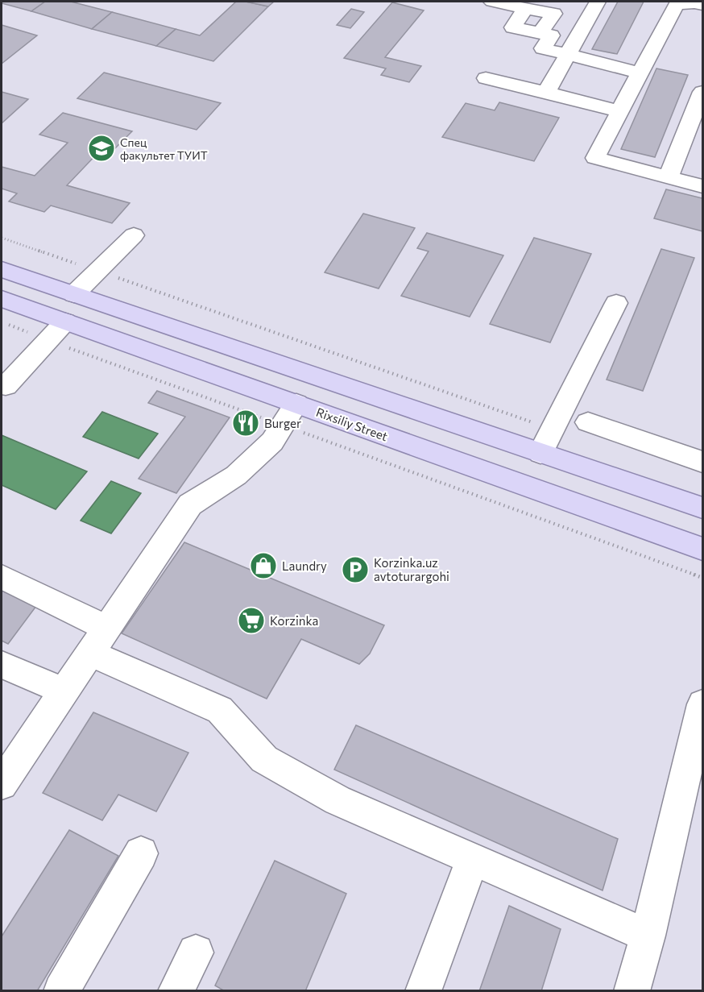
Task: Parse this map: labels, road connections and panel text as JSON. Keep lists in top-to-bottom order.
{
  "streets": {
    "main road": ["Rixsiliy Street"]
  },
  "places": {
    "school or university": ["Спец факультет ТУИТ"],
    "restaurant": ["Burger"],
    "shop": ["Laundry"],
    "parking": ["Korzinka.uz avtoturargohi"],
    "supermarket": ["Korzinka"]
  }
}
